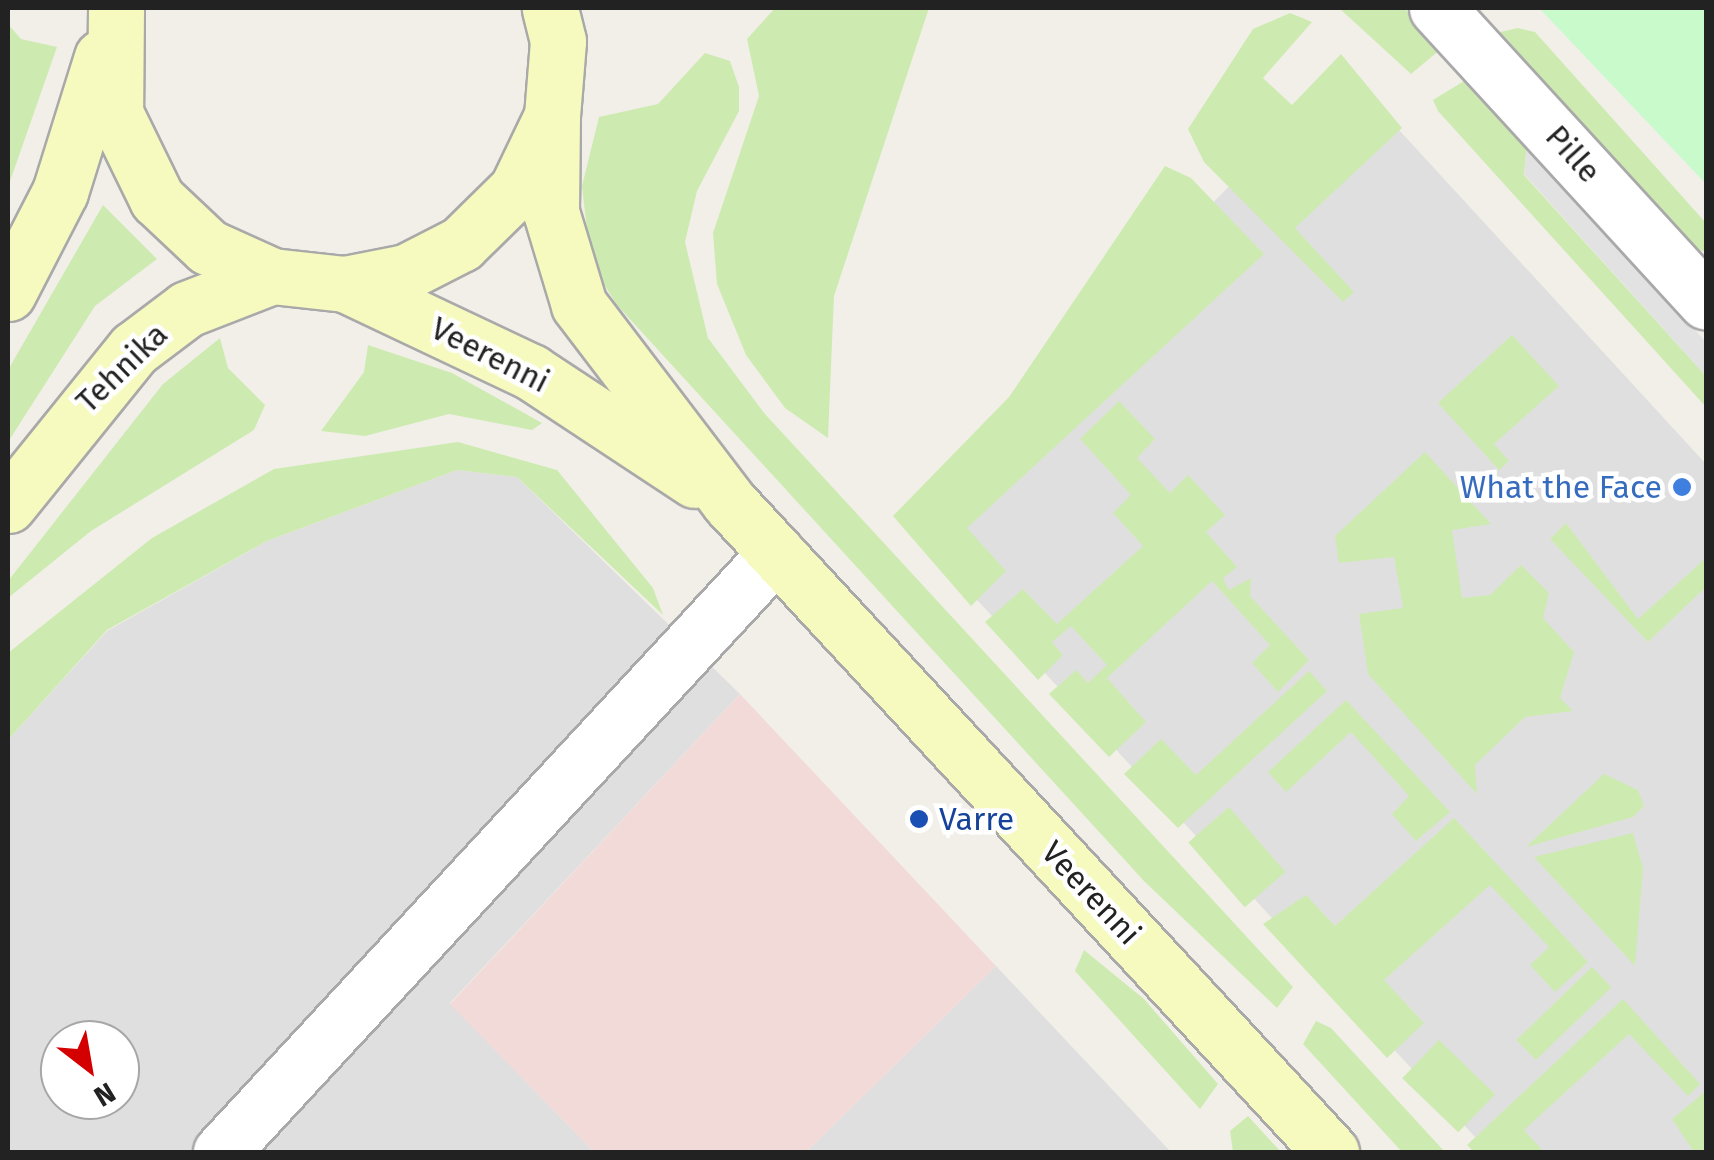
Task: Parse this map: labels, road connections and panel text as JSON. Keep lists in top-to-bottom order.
{
  "streets": {
    "street": ["Pille", "Veerenni", "Tehnika"]
  },
  "places": ["What the Face", "Varre"],
  "north": "bottom right"
}
